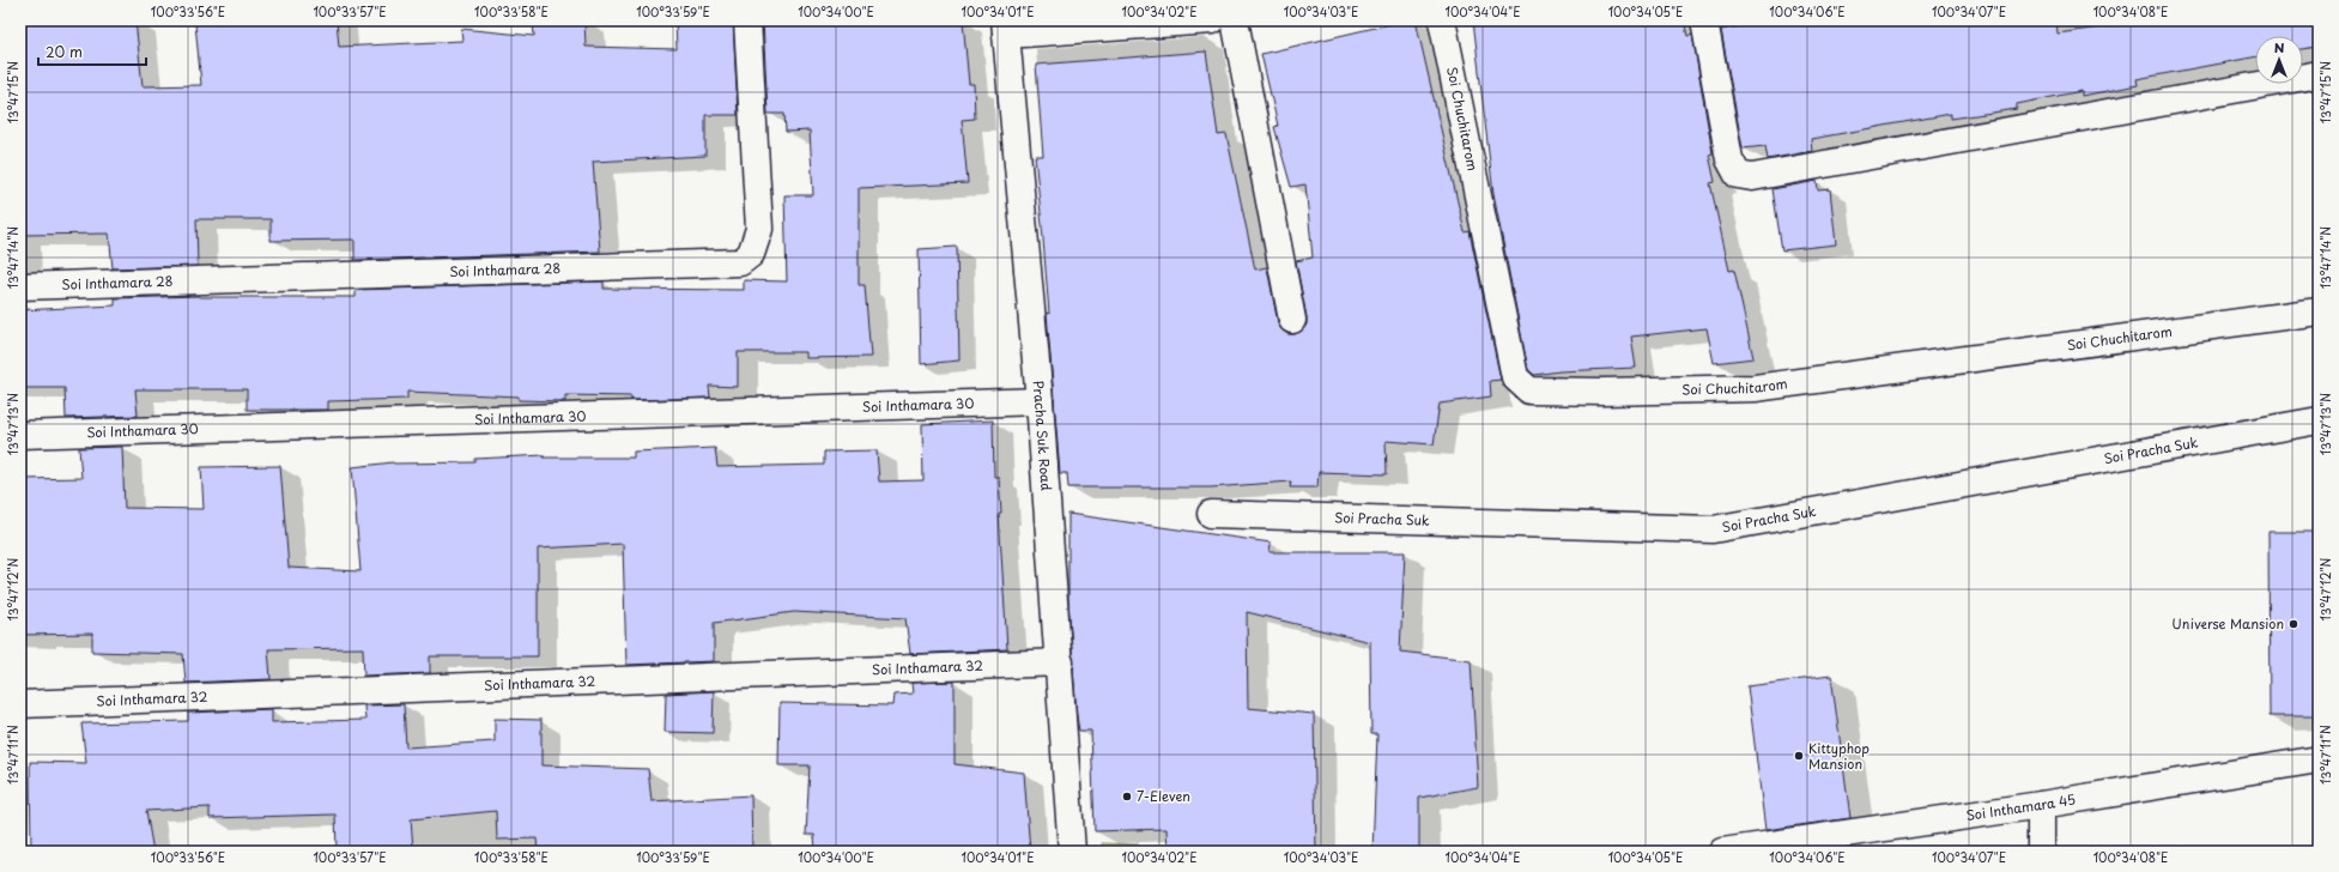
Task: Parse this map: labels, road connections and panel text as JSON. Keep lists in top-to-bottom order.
{
  "streets": {
    "street": [
      "Soi Chuchitarom",
      "Soi Inthamara 28",
      "Soi Inthamara 30",
      "Pracha Suk Road",
      "Soi Pracha Suk",
      "Soi Inthamara 32",
      "Soi Inthamara 45"
    ]
  },
  "crossings": [
    ["Soi Inthamara 30", "Pracha Suk Road"],
    ["Pracha Suk Road", "Soi Inthamara 32"]
  ],
  "places": ["Universe Mansion", "Kittyphop Mansion", "7-Eleven"],
  "scale_bar": "20 m",
  "north": "top",
  "coordinates": [
    "100°33'56\"E",
    "100°33'57\"E",
    "100°33'58\"E",
    "100°33'59\"E",
    "100°34'00\"E",
    "100°34'01\"E",
    "100°34'02\"E",
    "100°34'03\"E",
    "100°34'04\"E",
    "100°34'05\"E",
    "100°34'06\"E",
    "100°34'07\"E",
    "100°34'08\"E",
    "13°47'15\"N",
    "13°47'14\"N",
    "13°47'13\"N",
    "13°47'12\"N",
    "13°47'11\"N"
  ]
}
